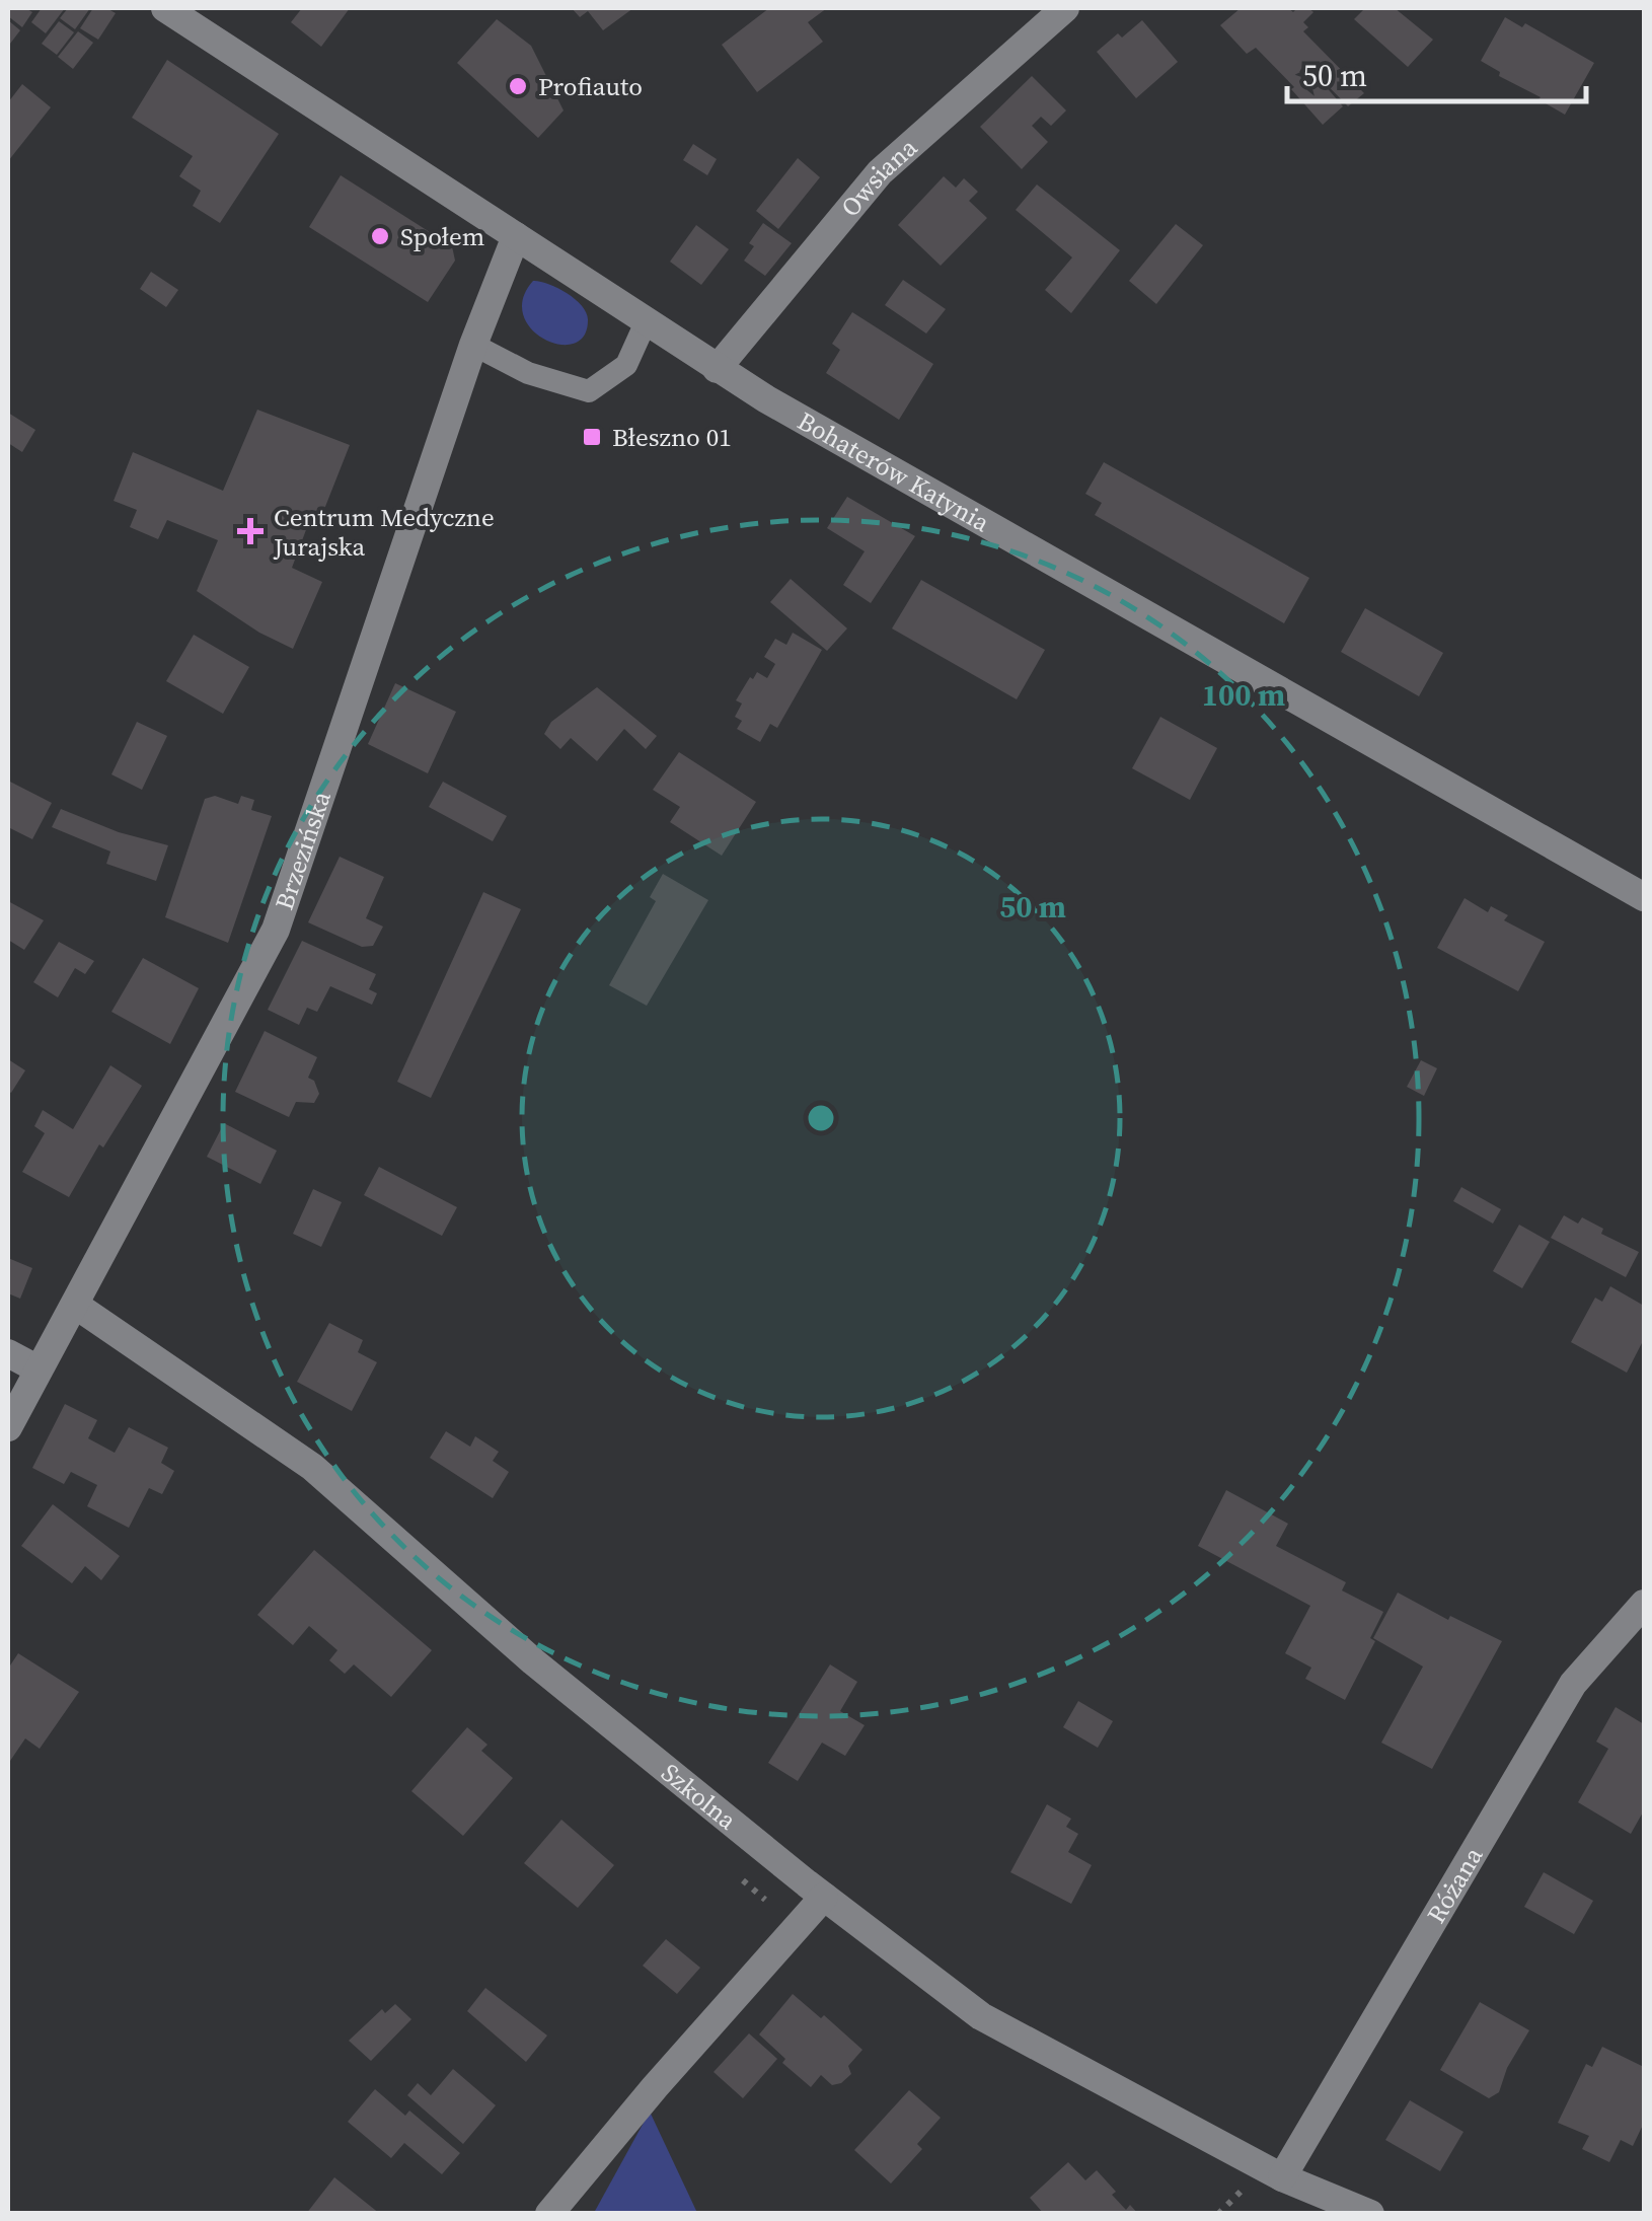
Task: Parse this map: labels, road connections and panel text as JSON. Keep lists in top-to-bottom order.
{
  "streets": {
    "street": [
      "Owsiana",
      "Bohaterów Katynia",
      "Brzezińska",
      "Szkolna",
      "Różana"
    ]
  },
  "crossings": [
    ["Owsiana", "Bohaterów Katynia"],
    ["Bohaterów Katynia", "Brzezińska"],
    ["Brzezińska", "Szkolna"],
    ["Szkolna", "Różana"]
  ],
  "places": {
    "other": ["Profiauto", "Społem"],
    "transit": ["Błeszno 01"],
    "health": ["Centrum Medyczne Jurajska"]
  },
  "scale_bar": "50 m",
  "rings": ["100 m", "50 m"]
}
